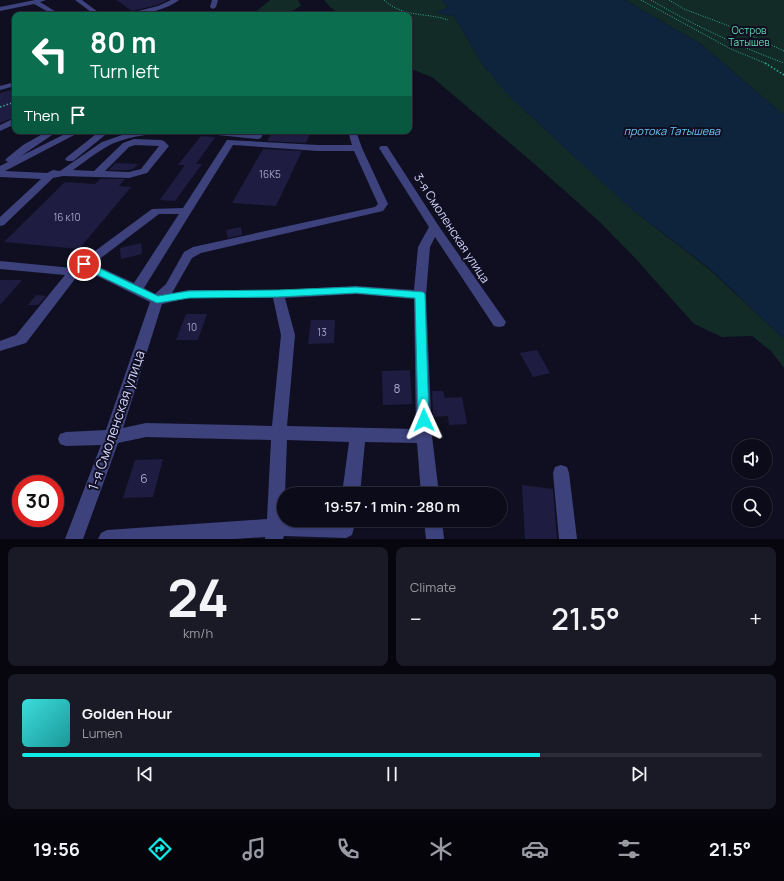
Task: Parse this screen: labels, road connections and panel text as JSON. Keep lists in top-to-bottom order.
{
  "streets": {
    "street": ["3-я Смоленская улица", "1-я Смоленская улица"]
  },
  "water": ["протока Татышева"],
  "parks": ["Остров Татышев"],
  "house_numbers": [
    "16К5",
    "16 к10",
    "10",
    "13",
    "8",
    "6"
  ],
  "page": {
    "turn": ["80 m", "Turn left"],
    "then": "Then",
    "limit": "30",
    "trip": "19:57 · 1 min · 280 m",
    "tile": [
      ["24", "km/h"],
      "Climate"
    ],
    "heat": ["−", "21.5°", "+"],
    "song": ["Golden Hour", "Lumen"],
    "tabs": ["19:56", "21.5°"]
  }
}
